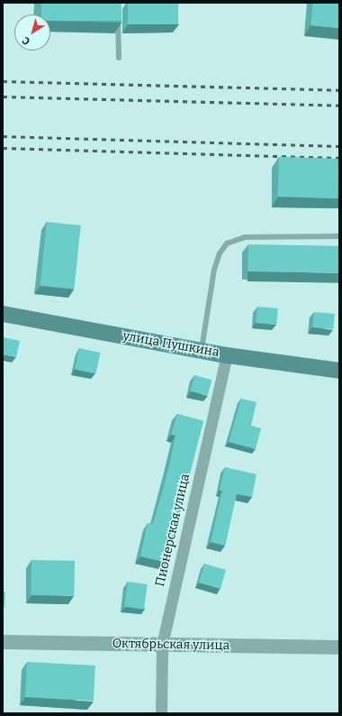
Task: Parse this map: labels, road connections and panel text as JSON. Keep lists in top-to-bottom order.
{
  "streets": {
    "main road": ["улица Пушкина"],
    "street": ["Пионерская улица", "Октябрьская улица"]
  },
  "crossings": [
    ["улица Пушкина", "Пионерская улица"],
    ["Пионерская улица", "Октябрьская улица"]
  ],
  "north": "bottom left"
}
